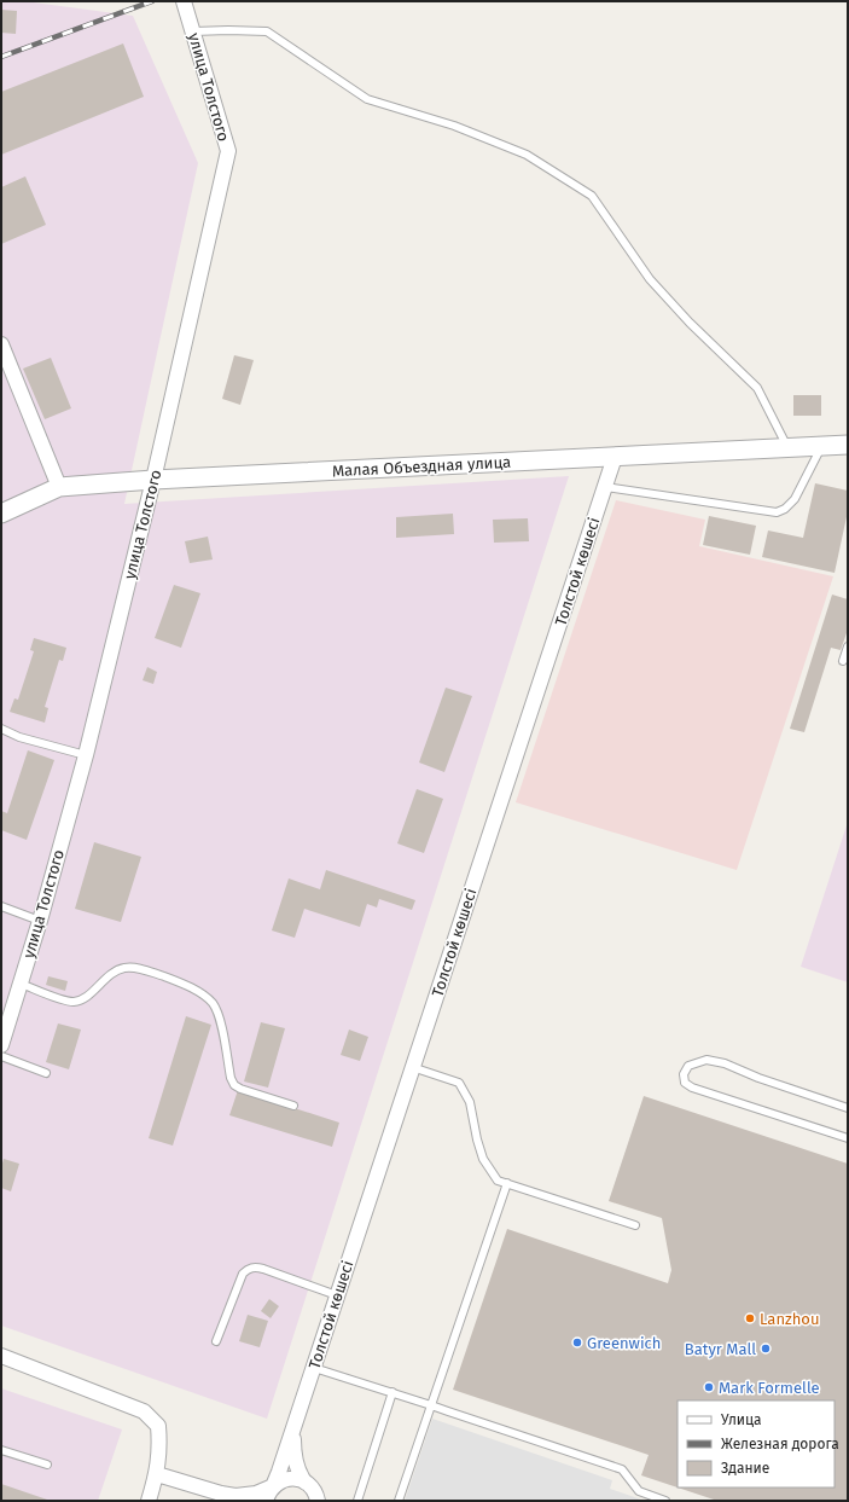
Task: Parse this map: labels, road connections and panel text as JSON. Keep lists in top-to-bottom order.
{
  "streets": {
    "street": ["улица Толстого", "Малая Объездная улица", "Толстой көшесі"]
  },
  "crossings": [
    ["улица Толстого", "Малая Объездная улица"],
    ["Малая Объездная улица", "Толстой көшесі"]
  ],
  "places": [
    "Lanzhou",
    "Greenwich",
    "Batyr Mall",
    "Mark Formelle"
  ],
  "legend": ["Улица", "Железная дорога", "Здание"]
}
